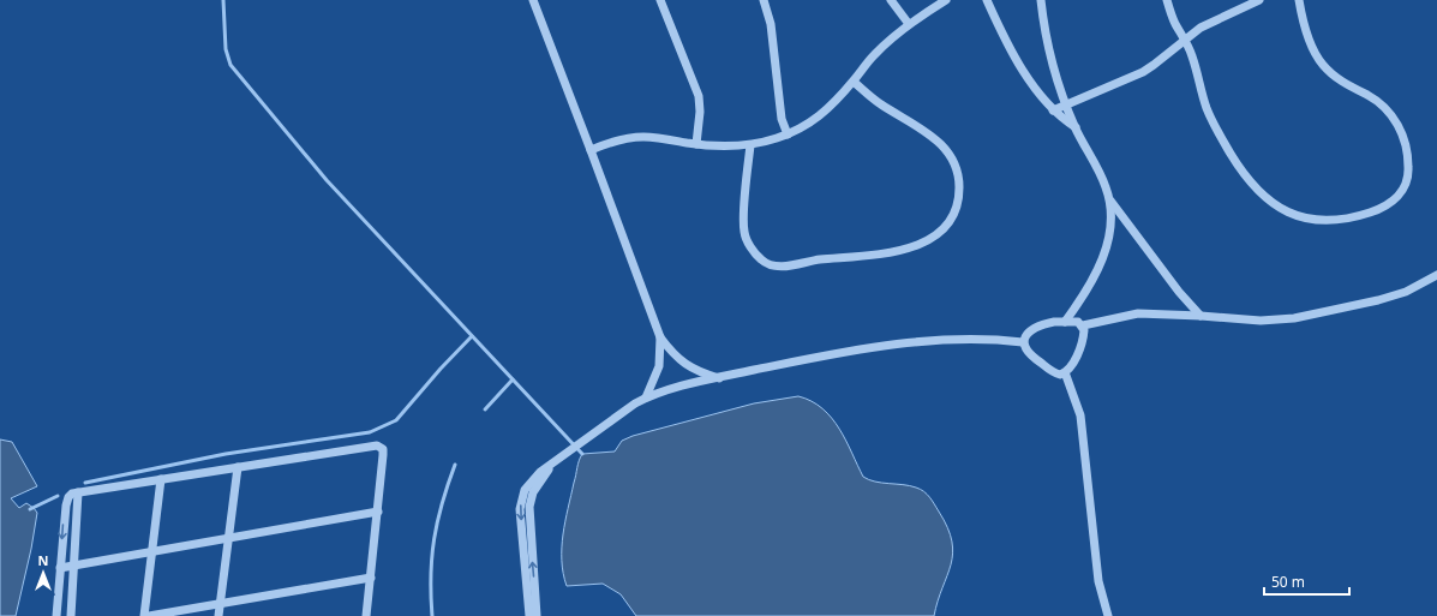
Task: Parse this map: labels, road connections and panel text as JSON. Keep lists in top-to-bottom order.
{
  "scale_bar": "50 m",
  "north": "top"
}
